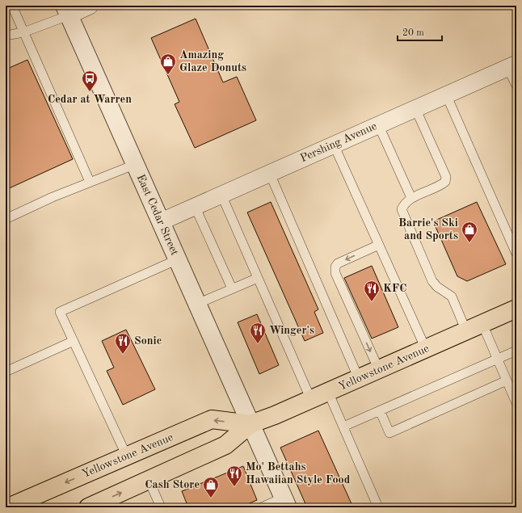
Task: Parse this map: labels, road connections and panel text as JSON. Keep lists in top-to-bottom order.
{
  "streets": {
    "main road": ["Yellowstone Avenue"],
    "street": ["Pershing Avenue", "East Cedar Street"]
  },
  "crossings": [
    ["Pershing Avenue", "East Cedar Street"],
    ["East Cedar Street", "Yellowstone Avenue"]
  ],
  "places": {
    "shop": ["Amazing Glaze Donuts", "Barrie's Ski and Sports", "Cash Store"],
    "bus stop": ["Cedar at Warren"],
    "restaurant": [
      "KFC",
      "Winger's",
      "Sonic",
      "Mo' Bettahs Hawaiian Style Food"
    ]
  },
  "scale_bar": "20 m"
}
